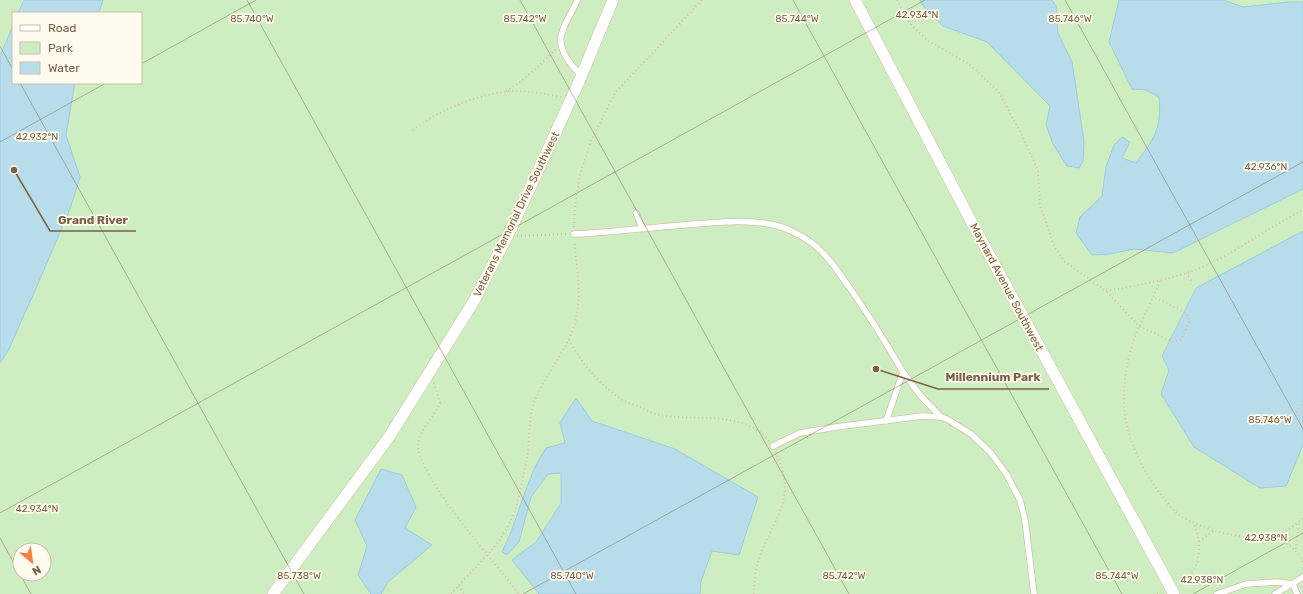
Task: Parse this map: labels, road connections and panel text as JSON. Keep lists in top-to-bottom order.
{
  "streets": {
    "street": ["Veterans Memorial Drive Southwest", "Maynard Avenue Southwest"]
  },
  "places": ["Grand River", "Millennium Park"],
  "legend": ["Road", "Park", "Water"],
  "north": "bottom right",
  "coordinates": [
    "42.934°N",
    "85.740°W",
    "85.742°W",
    "85.744°W",
    "85.746°W",
    "42.932°N",
    "42.936°N",
    "42.938°N",
    "85.738°W"
  ]
}
